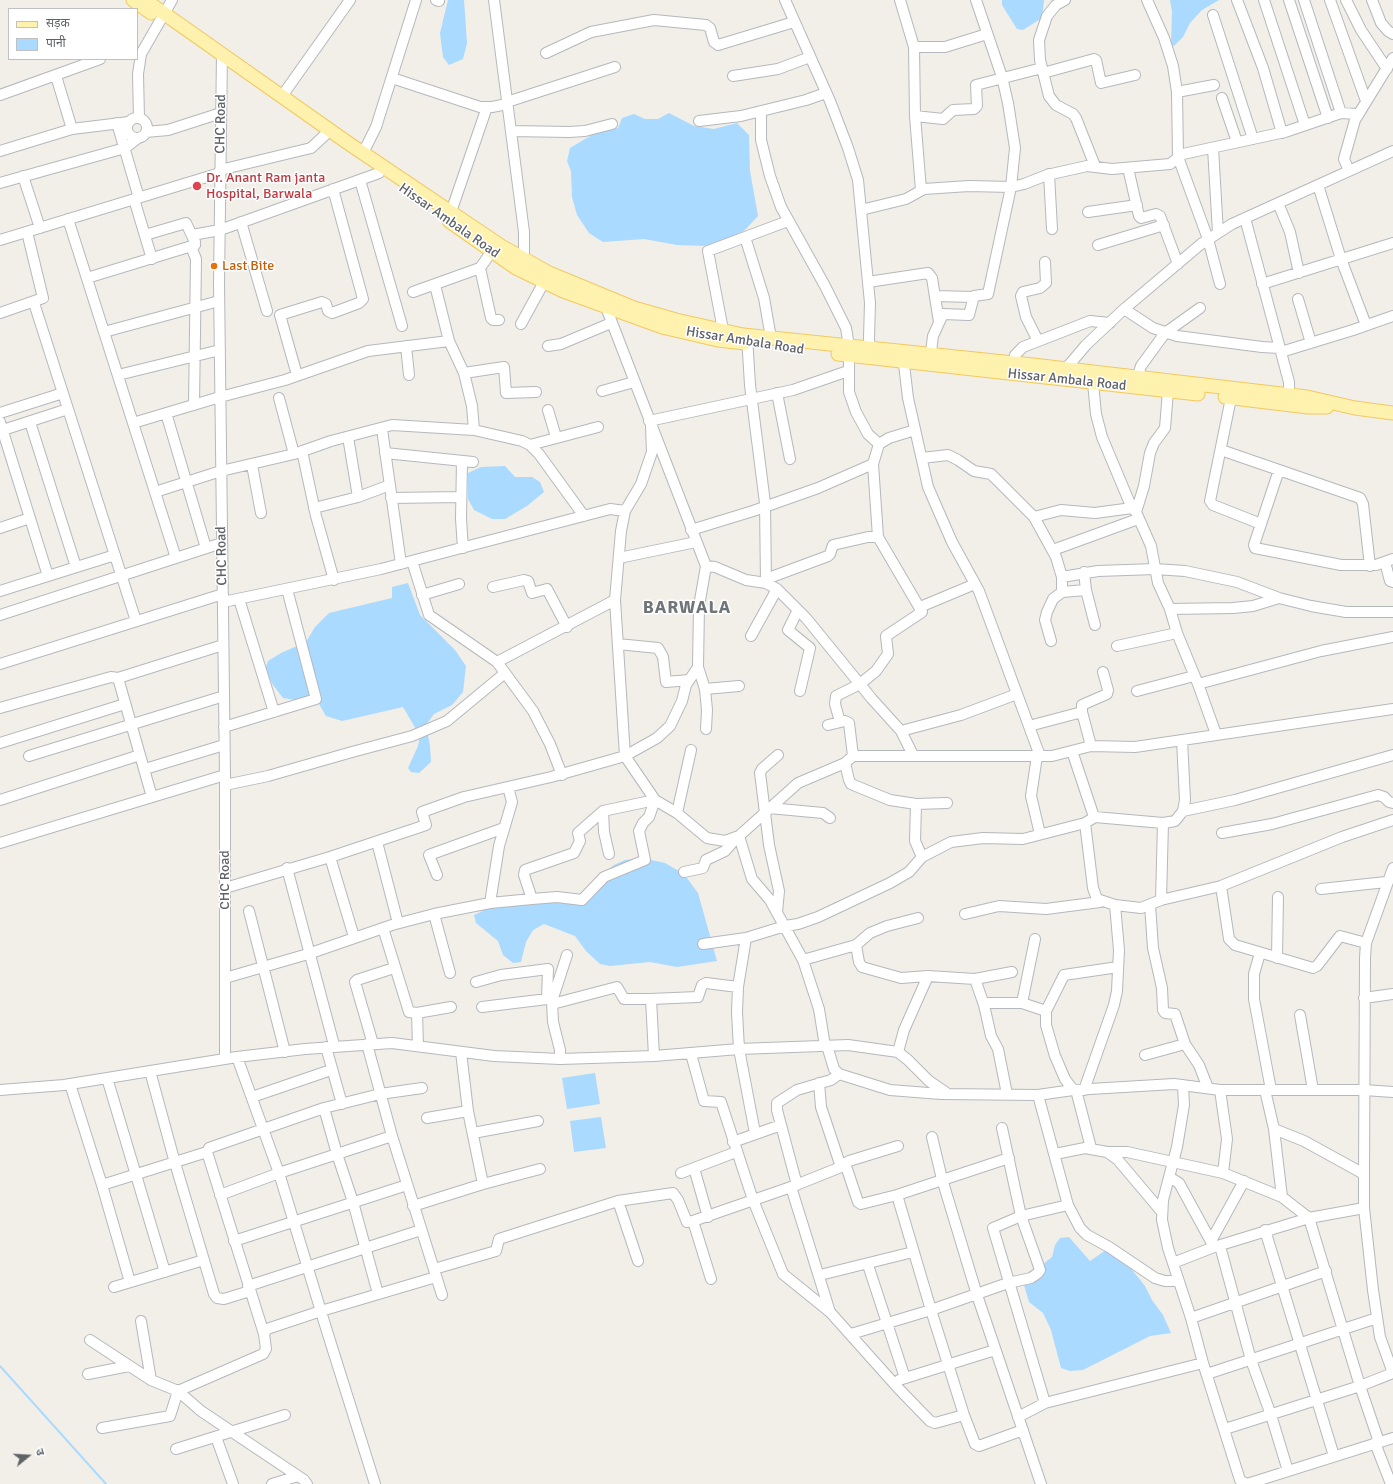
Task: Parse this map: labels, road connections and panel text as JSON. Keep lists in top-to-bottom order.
{
  "streets": {
    "main road": ["Hissar Ambala Road"],
    "street": ["CHC Road"]
  },
  "crossings": [
    ["CHC Road", "Hissar Ambala Road"]
  ],
  "districts": ["BARWALA"],
  "places": ["Dr. Anant Ram janta Hospital, Barwala", "Last Bite"],
  "legend": ["सड़क", "पानी"],
  "north": "right"
}
